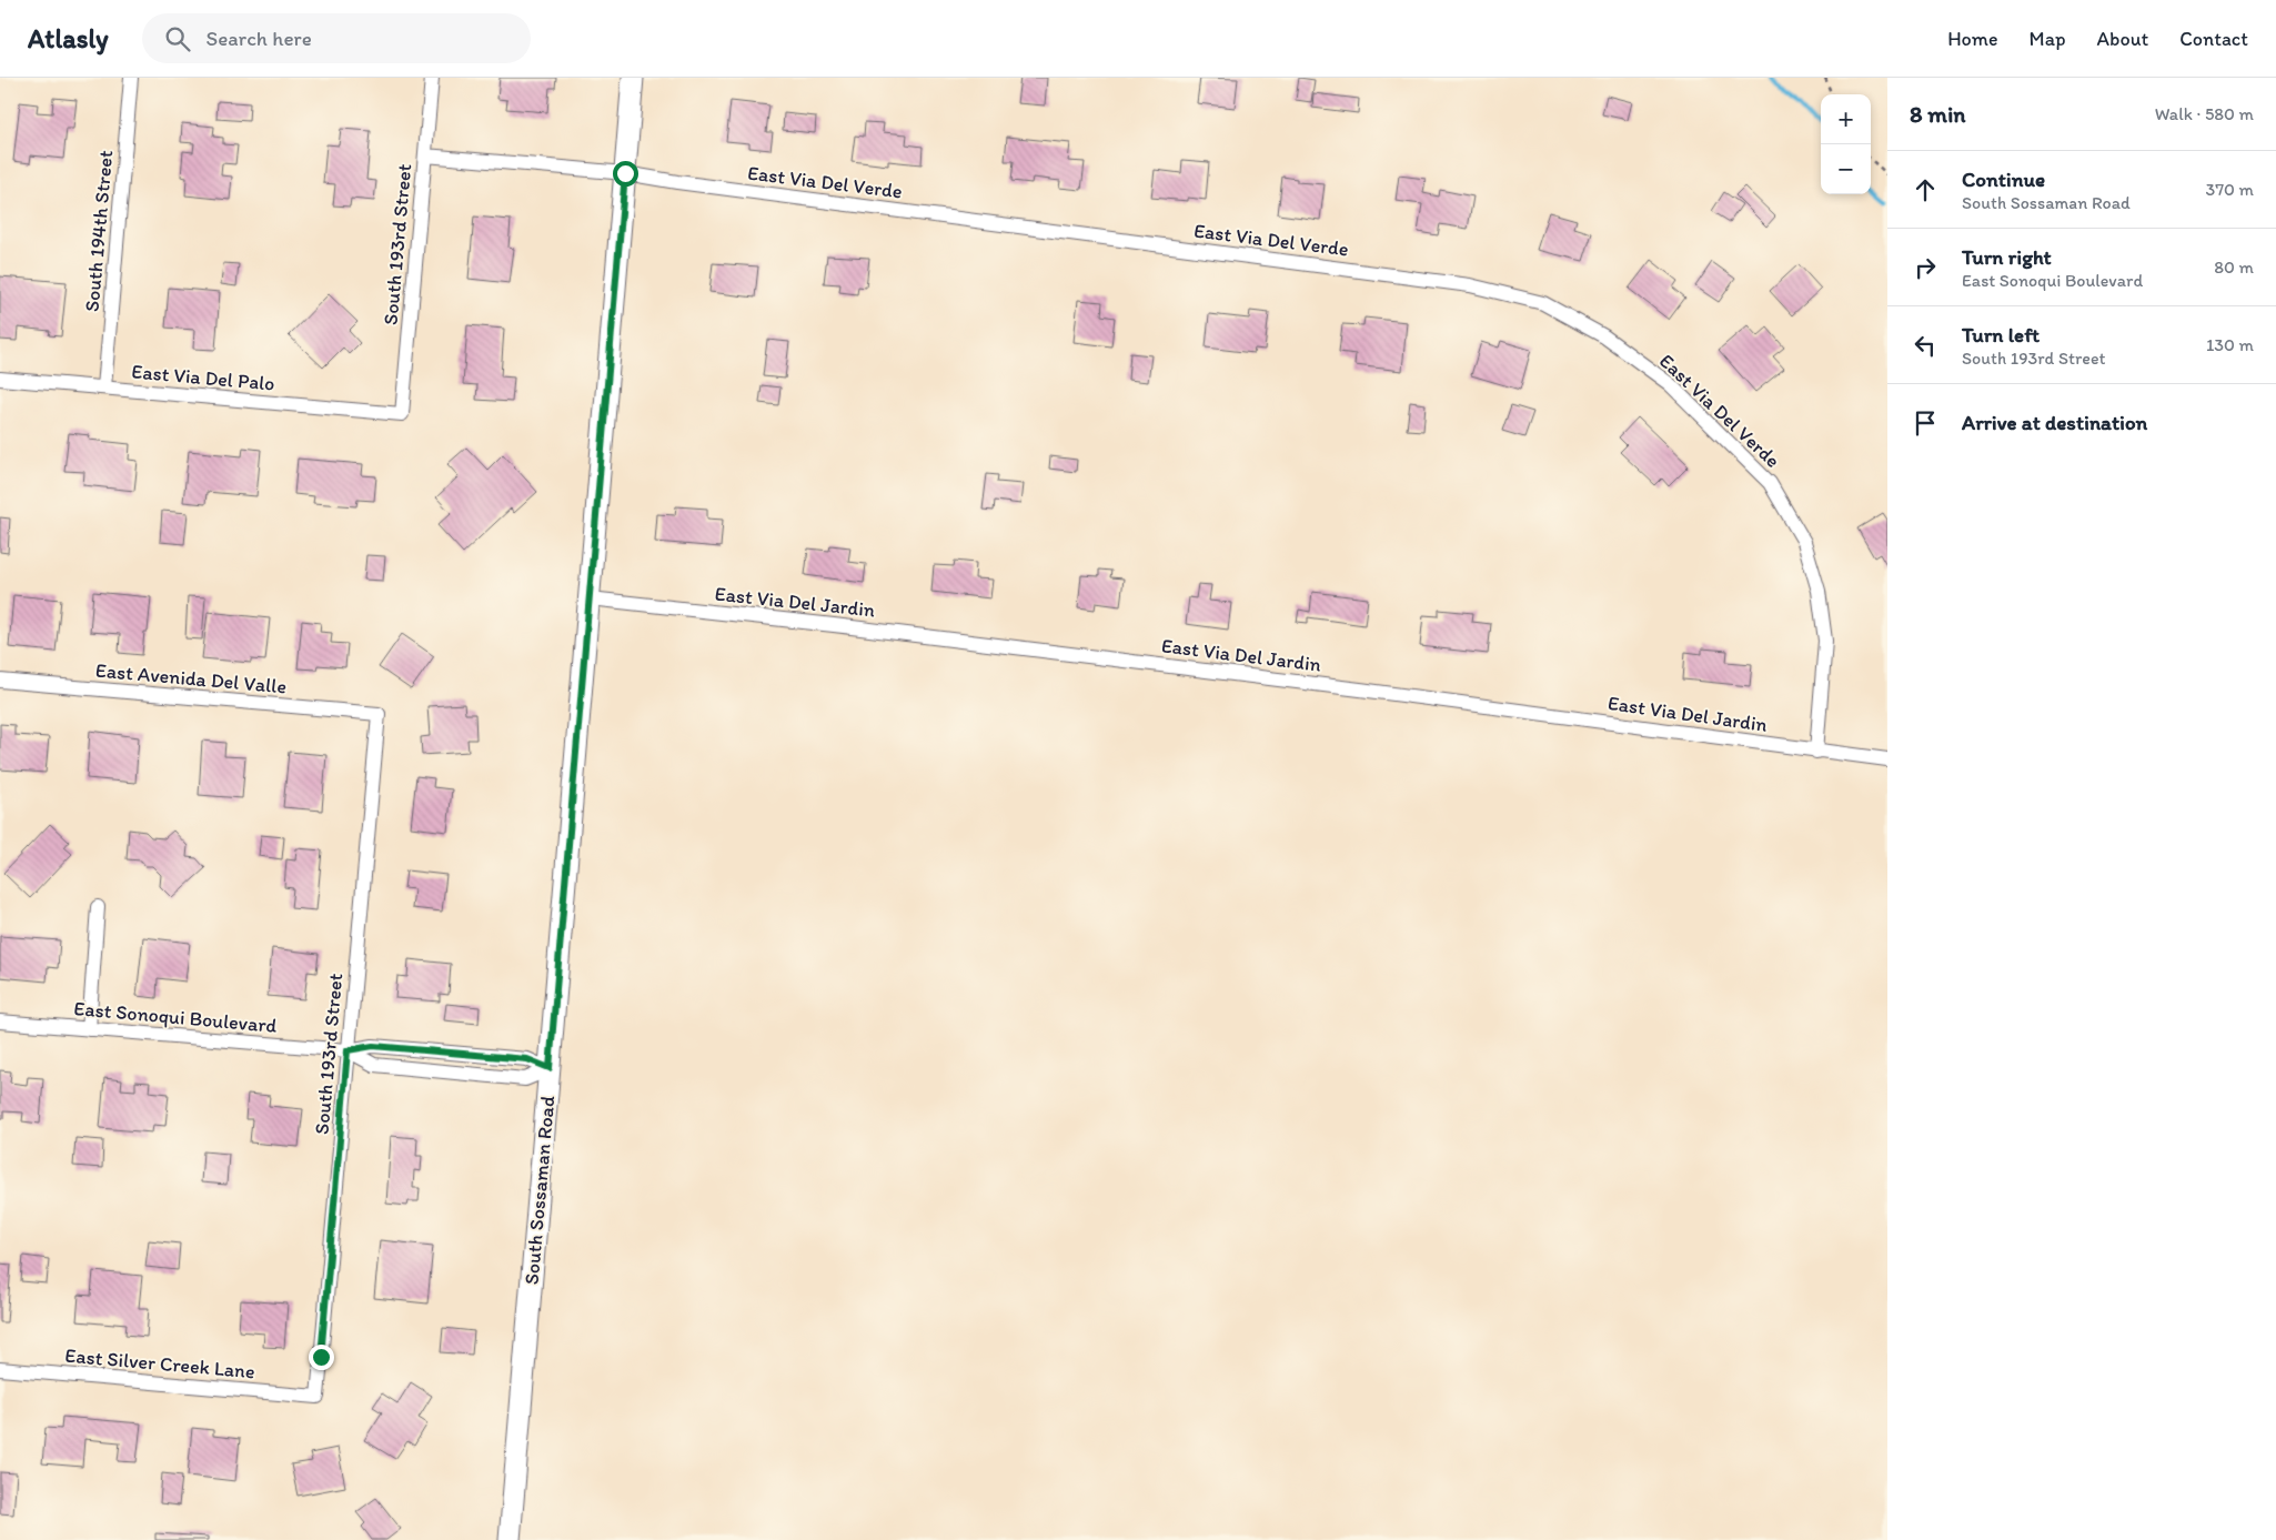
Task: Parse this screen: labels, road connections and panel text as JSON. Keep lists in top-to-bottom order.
{
  "streets": {
    "main road": ["South Sossaman Road"],
    "street": [
      "East Via Del Verde",
      "South 194th Street",
      "South 193rd Street",
      "East Via Del Palo",
      "East Via Del Jardin",
      "East Avenida Del Valle",
      "East Sonoqui Boulevard",
      "East Silver Creek Lane"
    ]
  },
  "crossings": [
    ["East Via Del Verde", "South 193rd Street"],
    ["East Via Del Verde", "East Via Del Jardin"],
    ["East Via Del Verde", "South Sossaman Road"],
    ["South 194th Street", "East Via Del Palo"],
    ["South 193rd Street", "East Via Del Palo"],
    ["South 193rd Street", "East Avenida Del Valle"],
    ["South 193rd Street", "East Sonoqui Boulevard"],
    ["South 193rd Street", "East Silver Creek Lane"],
    ["East Via Del Jardin", "South Sossaman Road"],
    ["East Sonoqui Boulevard", "South Sossaman Road"]
  ],
  "page": {
    "header": "Atlasly",
    "search": "Search here",
    "nav": [
      "Home",
      "Map",
      "About",
      "Contact"
    ],
    "heading": ["8 min", "Walk · 580 m"],
    "map_buttons": ["+", "−"],
    "list": [
      ["Continue", "South Sossaman Road", "370 m"],
      ["Turn right", "East Sonoqui Boulevard", "80 m"],
      ["Turn left", "South 193rd Street", "130 m"],
      "Arrive at destination"
    ]
  }
}
